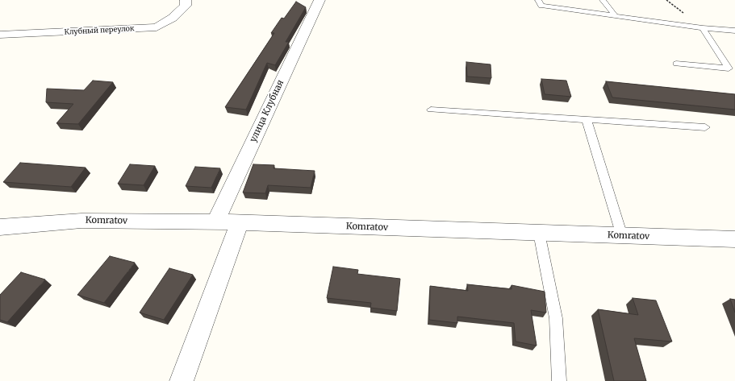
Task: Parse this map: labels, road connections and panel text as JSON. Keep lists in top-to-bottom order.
{
  "streets": {
    "street": ["Клубный переулок", "улица Клубная", "Komratov"]
  },
  "crossings": [
    ["улица Клубная", "Komratov"]
  ]
}
